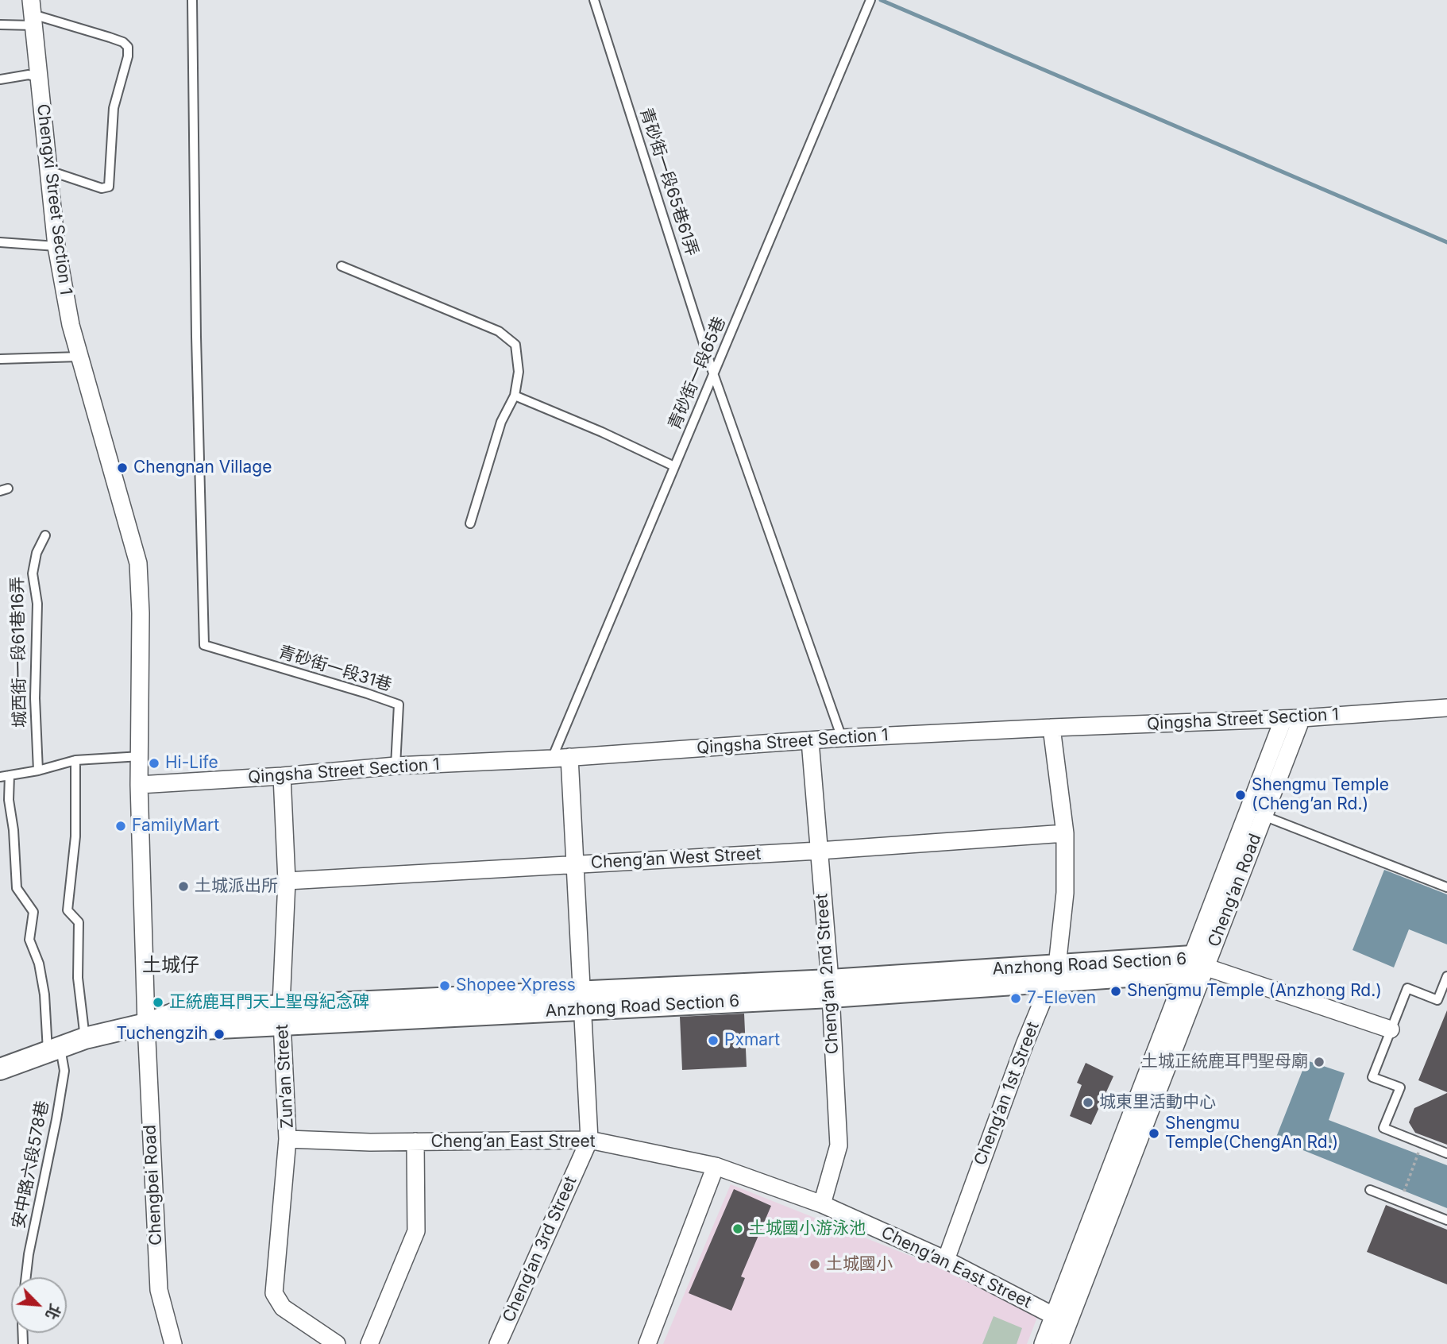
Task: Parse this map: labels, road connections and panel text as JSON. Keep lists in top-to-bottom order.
{
  "streets": {
    "street": [
      "Chengxi Street Section 1",
      "Qingsha Street Section 1",
      "Cheng’an West Street",
      "Cheng’an Road",
      "Anzhong Road Section 6",
      "Cheng’an 2nd Street",
      "Zun’an Street",
      "Cheng’an 1st Street",
      "Cheng’an East Street",
      "Chengbei Road",
      "Cheng’an 3rd Street"
    ],
    "lane": [
      "青砂街一段65巷61弄",
      "青砂街一段65巷",
      "城西街一段61巷16弄",
      "青砂街一段31巷",
      "安中路六段578巷"
    ]
  },
  "crossings": [
    ["青砂街一段65巷61弄", "青砂街一段65巷"],
    ["青砂街一段65巷61弄", "Qingsha Street Section 1"],
    ["Chengxi Street Section 1", "Qingsha Street Section 1"],
    ["Chengxi Street Section 1", "Anzhong Road Section 6"],
    ["Chengxi Street Section 1", "Chengbei Road"],
    ["青砂街一段65巷", "Qingsha Street Section 1"],
    ["青砂街一段31巷", "Qingsha Street Section 1"],
    ["Qingsha Street Section 1", "Cheng’an Road"],
    ["Qingsha Street Section 1", "Cheng’an 2nd Street"],
    ["Qingsha Street Section 1", "Zun’an Street"],
    ["Qingsha Street Section 1", "Cheng’an 1st Street"],
    ["Qingsha Street Section 1", "Cheng’an 3rd Street"],
    ["Cheng’an West Street", "Cheng’an 2nd Street"],
    ["Cheng’an West Street", "Zun’an Street"],
    ["Cheng’an West Street", "Cheng’an 1st Street"],
    ["Cheng’an West Street", "Cheng’an 3rd Street"],
    ["Cheng’an Road", "Anzhong Road Section 6"],
    ["Cheng’an Road", "Cheng’an East Street"],
    ["Anzhong Road Section 6", "Cheng’an 2nd Street"],
    ["Anzhong Road Section 6", "Zun’an Street"],
    ["Anzhong Road Section 6", "Cheng’an 1st Street"],
    ["Anzhong Road Section 6", "安中路六段578巷"],
    ["Anzhong Road Section 6", "Chengbei Road"],
    ["Anzhong Road Section 6", "Cheng’an 3rd Street"],
    ["Cheng’an 2nd Street", "Cheng’an East Street"],
    ["Zun’an Street", "Cheng’an East Street"],
    ["Cheng’an 1st Street", "Cheng’an East Street"],
    ["Cheng’an East Street", "Cheng’an 3rd Street"]
  ],
  "districts": ["土城仔"],
  "places": [
    "Chengnan Village",
    "Hi-Life",
    "Shengmu Temple (Cheng’an Rd.)",
    "FamilyMart",
    "土城派出所",
    "Shopee Xpress",
    "Shengmu Temple (Anzhong Rd.)",
    "7-Eleven",
    "正統鹿耳門天上聖母紀念碑",
    "Tuchengzih",
    "Pxmart",
    "土城正統鹿耳門聖母廟",
    "城東里活動中心",
    "Shengmu Temple(ChengAn Rd.)",
    "土城國小游泳池",
    "土城國小"
  ],
  "north": "bottom right"
}
